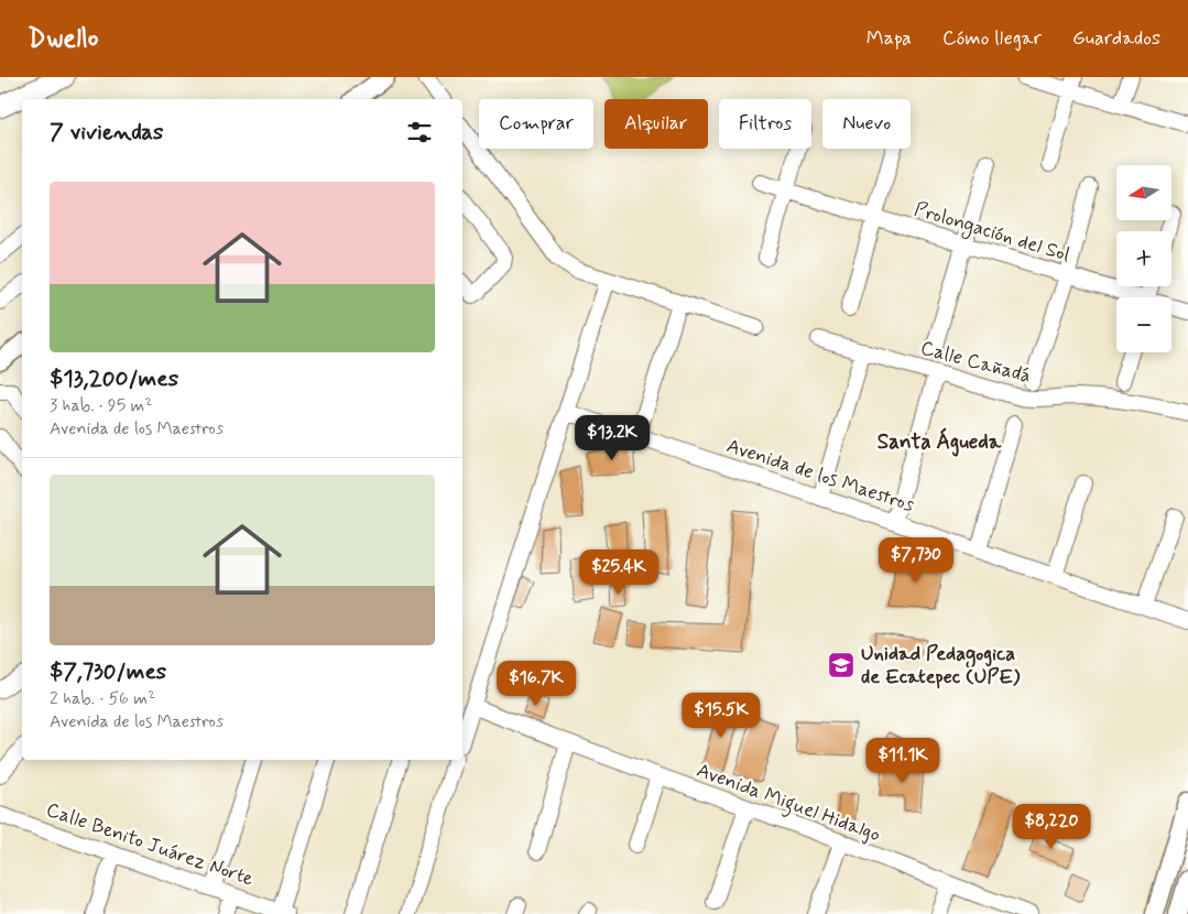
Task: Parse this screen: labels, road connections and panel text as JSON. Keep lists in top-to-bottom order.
{
  "streets": {
    "street": [
      "Prolongación del Sol",
      "Calle Cañadá",
      "Avenida de los Maestros",
      "Avenida Miguel Hidalgo",
      "Calle Benito Juárez Norte"
    ]
  },
  "districts": ["Santa Águeda"],
  "places": {
    "school or university": ["Unidad Pedagogica de Ecatepec (UPE)"]
  },
  "north": "left",
  "page": {
    "header": "Dwello",
    "nav": ["Mapa", "Cómo llegar", "Guardados"],
    "chip": [
      "Comprar",
      "Alquilar",
      "Filtros",
      "Nuevo"
    ],
    "heading": "7 viviendas",
    "map_buttons": ["+", "−"],
    "list": [
      {
        "name": "$13,200/mes",
        "note": "3 hab. · 95 m² · Avenida de los Maestros"
      },
      {
        "name": "$7,730/mes",
        "note": "2 hab. · 56 m² · Avenida de los Maestros"
      }
    ],
    "price": [
      "$13.2K",
      "$7,730",
      "$25.4K",
      "$16.7K",
      "$15.5K",
      "$11.1K",
      "$8,220"
    ]
  }
}
